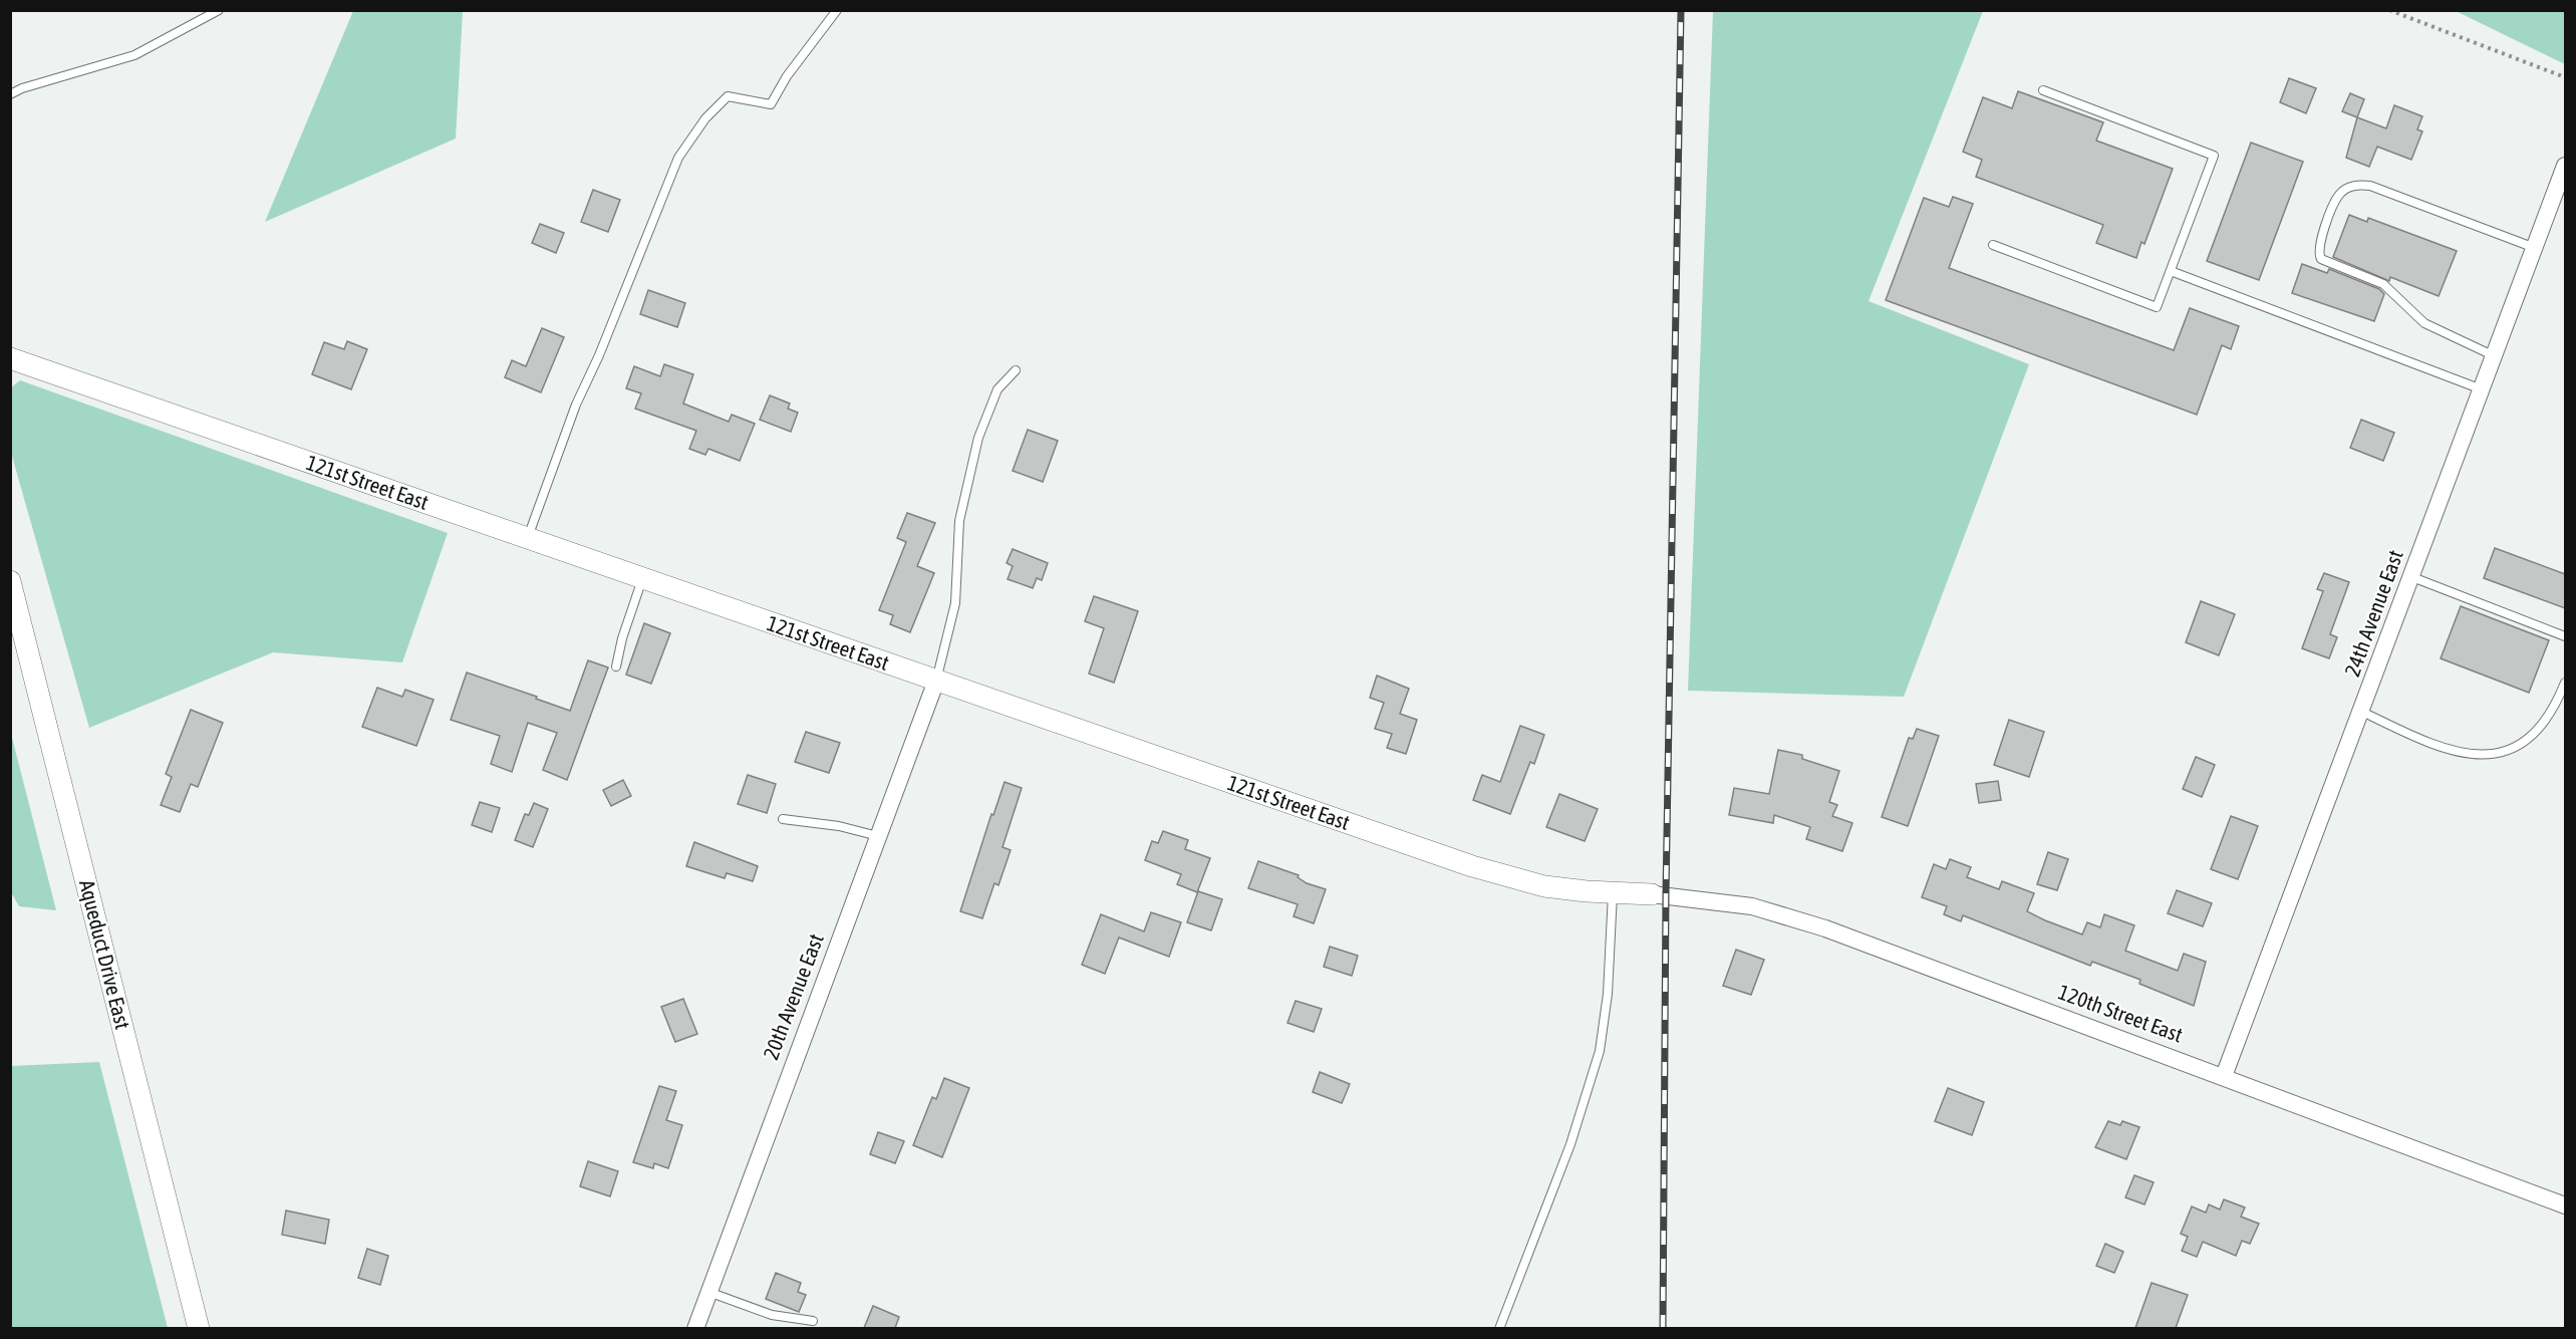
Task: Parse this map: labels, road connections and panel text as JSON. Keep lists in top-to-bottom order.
{
  "streets": {
    "street": [
      "121st Street East",
      "24th Avenue East",
      "Aqueduct Drive East",
      "20th Avenue East",
      "120th Street East"
    ]
  },
  "crossings": [
    ["121st Street East", "20th Avenue East"],
    ["121st Street East", "120th Street East"],
    ["24th Avenue East", "120th Street East"]
  ]
}
